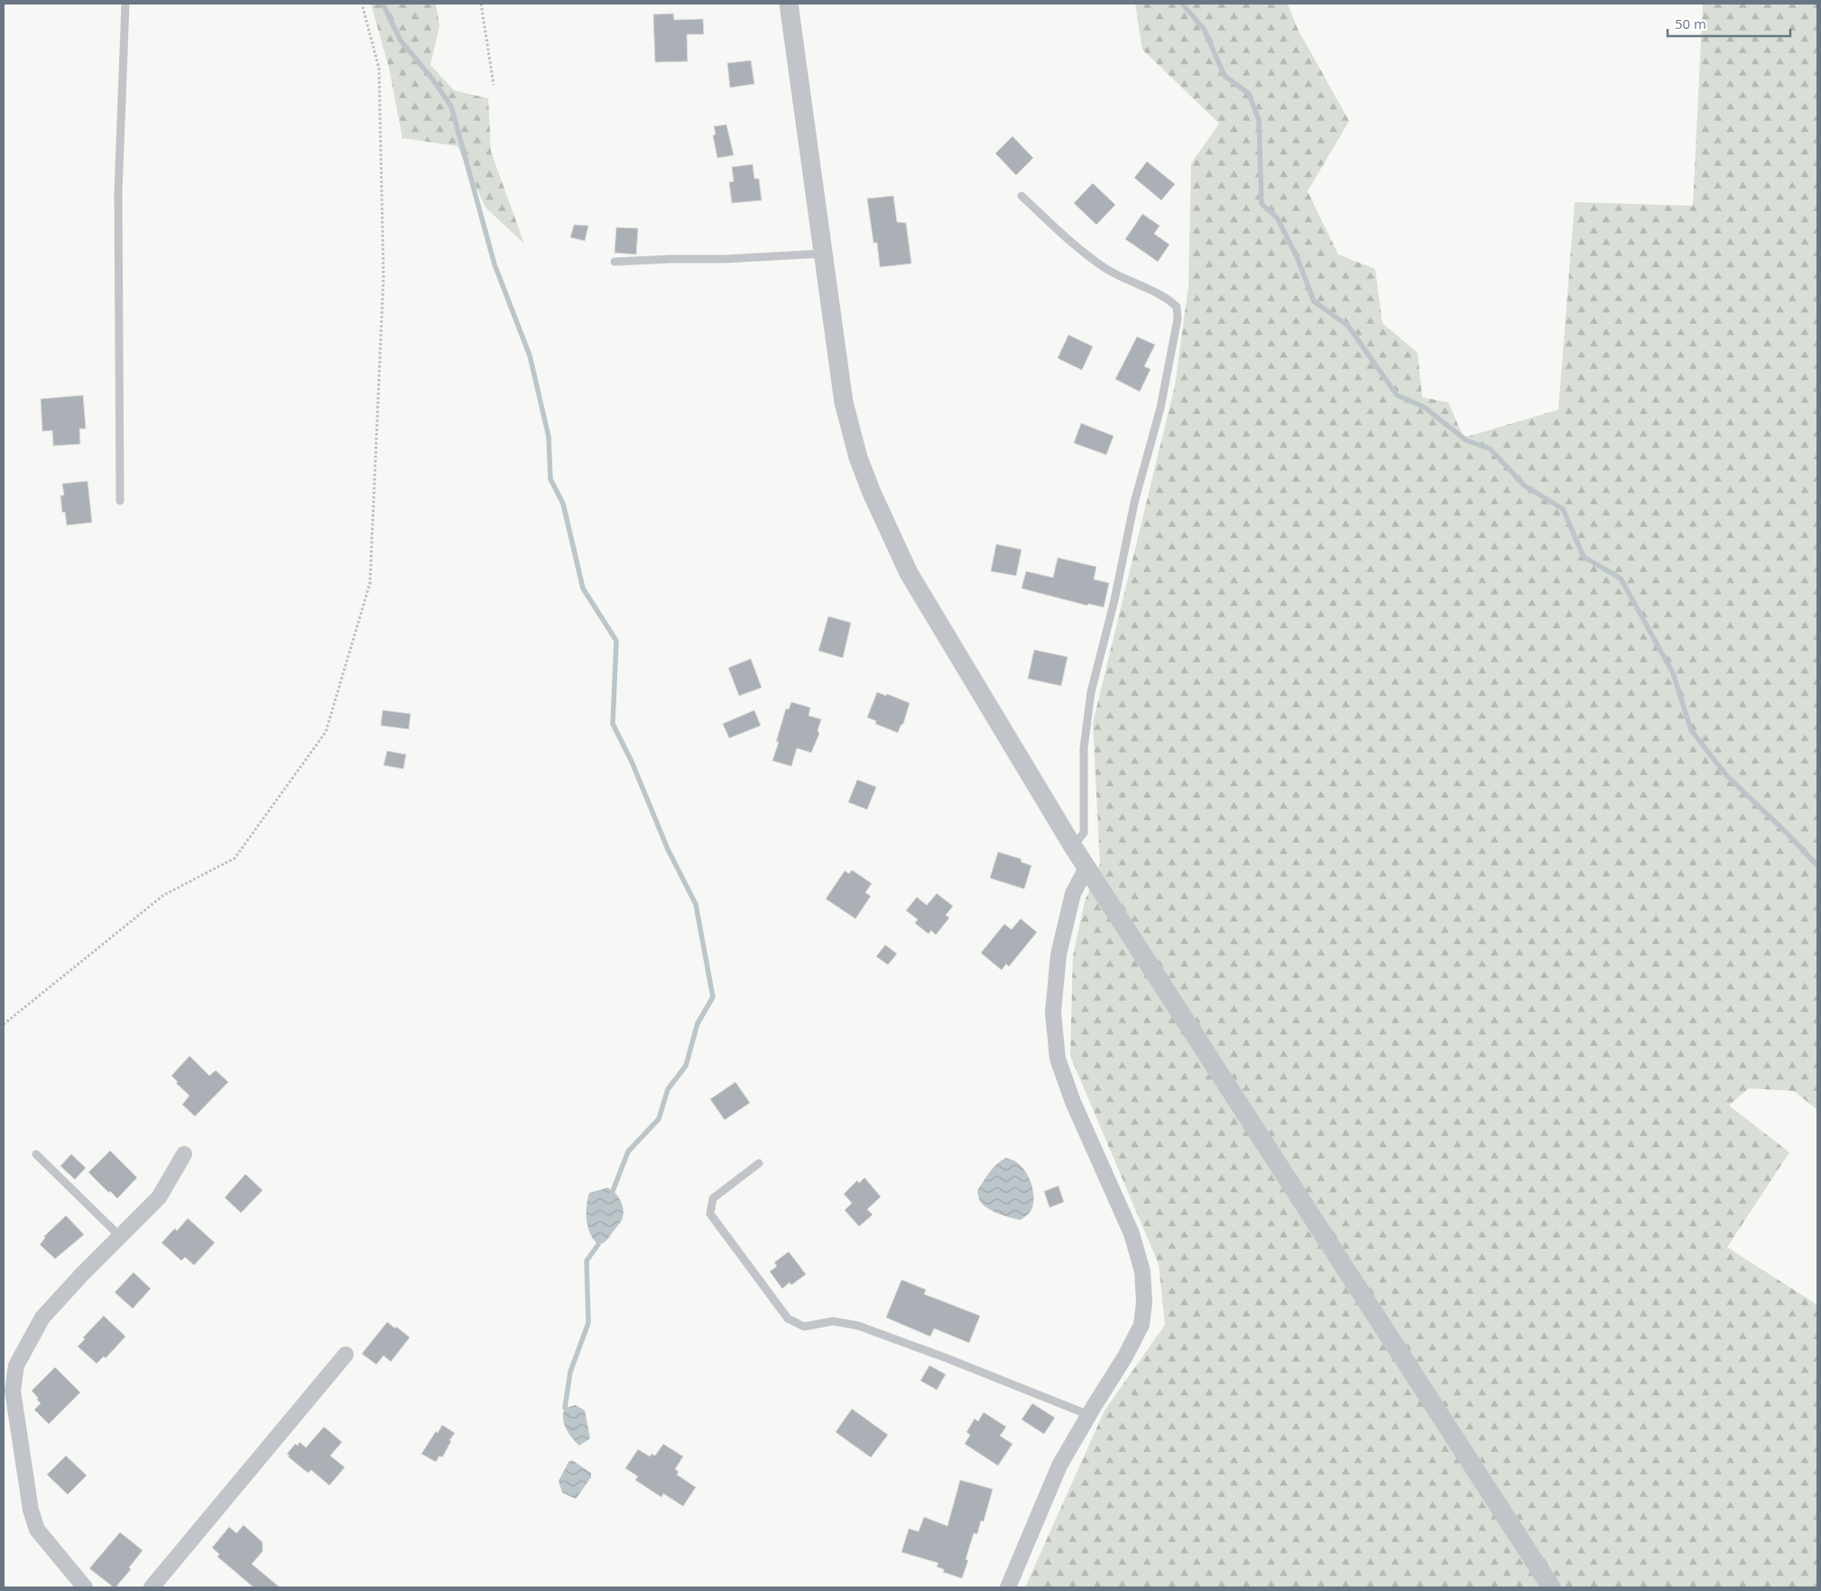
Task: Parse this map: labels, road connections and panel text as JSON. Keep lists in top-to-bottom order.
{
  "scale_bar": "50 m"
}
